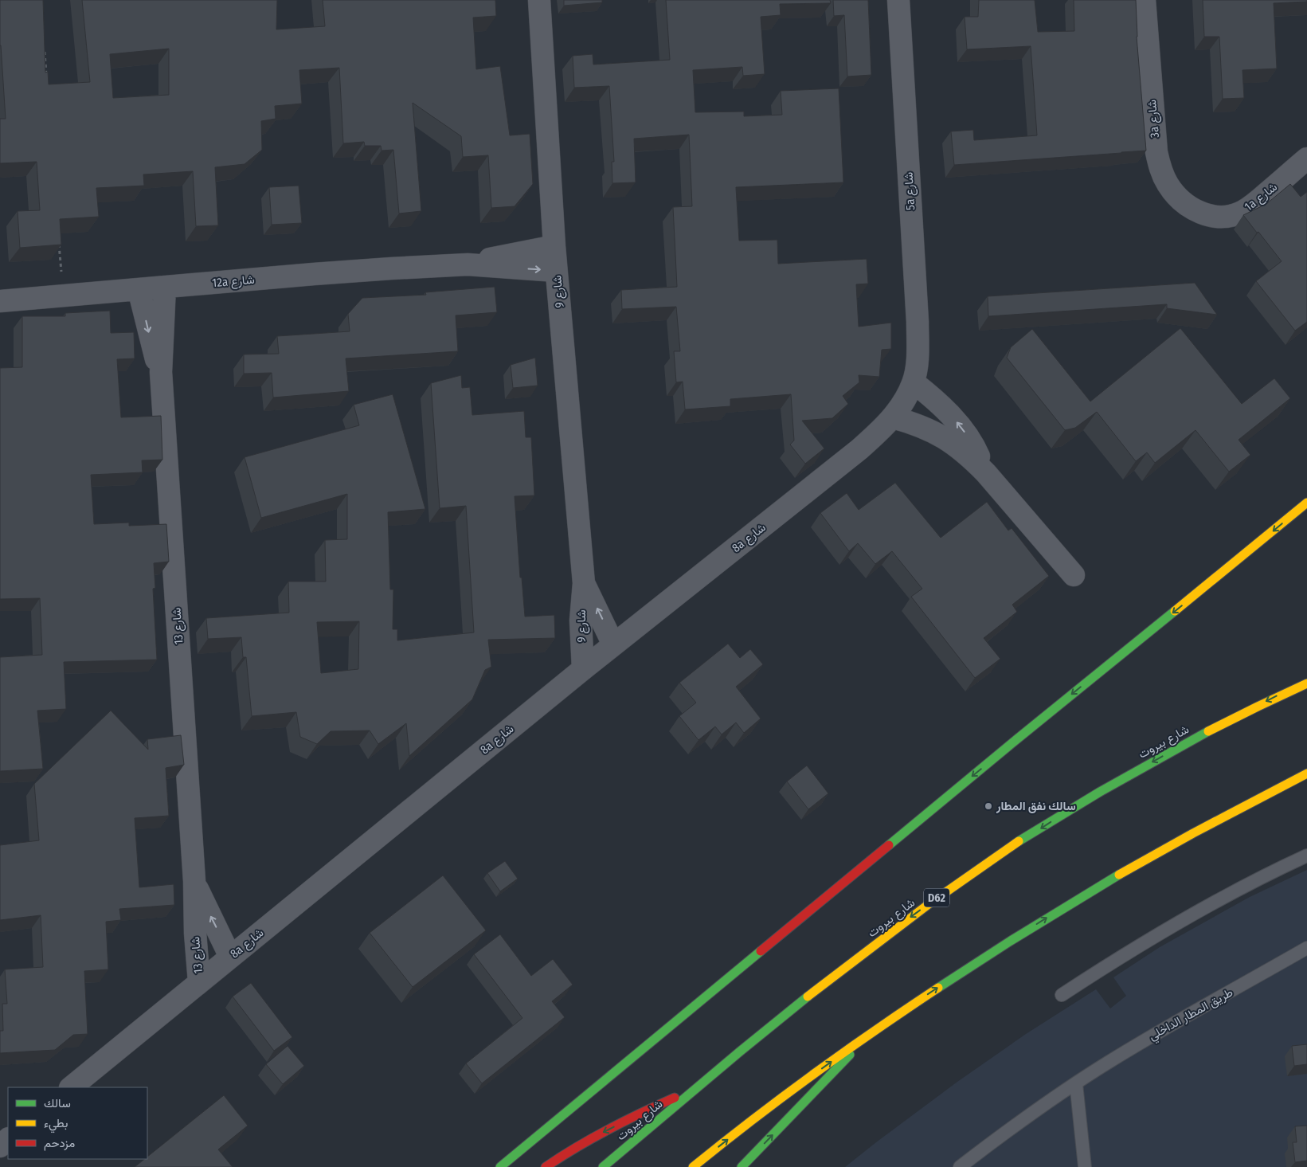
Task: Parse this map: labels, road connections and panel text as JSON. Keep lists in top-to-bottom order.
{
  "streets": {
    "main road": ["شارع بيروت", "D62"],
    "street": [
      "3a شارع",
      "5a شارع",
      "1a شارع",
      "12a شارع",
      "شارع 9",
      "8a شارع",
      "شارع 13"
    ],
    "lane": ["طريق المطار الداخلي"]
  },
  "crossings": [
    ["3a شارع", "1a شارع"],
    ["5a شارع", "8a شارع"],
    ["12a شارع", "شارع 9"],
    ["12a شارع", "شارع 13"],
    ["شارع 9", "8a شارع"],
    ["8a شارع", "شارع 13"]
  ],
  "places": ["سالك نفق المطار"],
  "legend": ["سالك", "بطيء", "مزدحم"]
}
